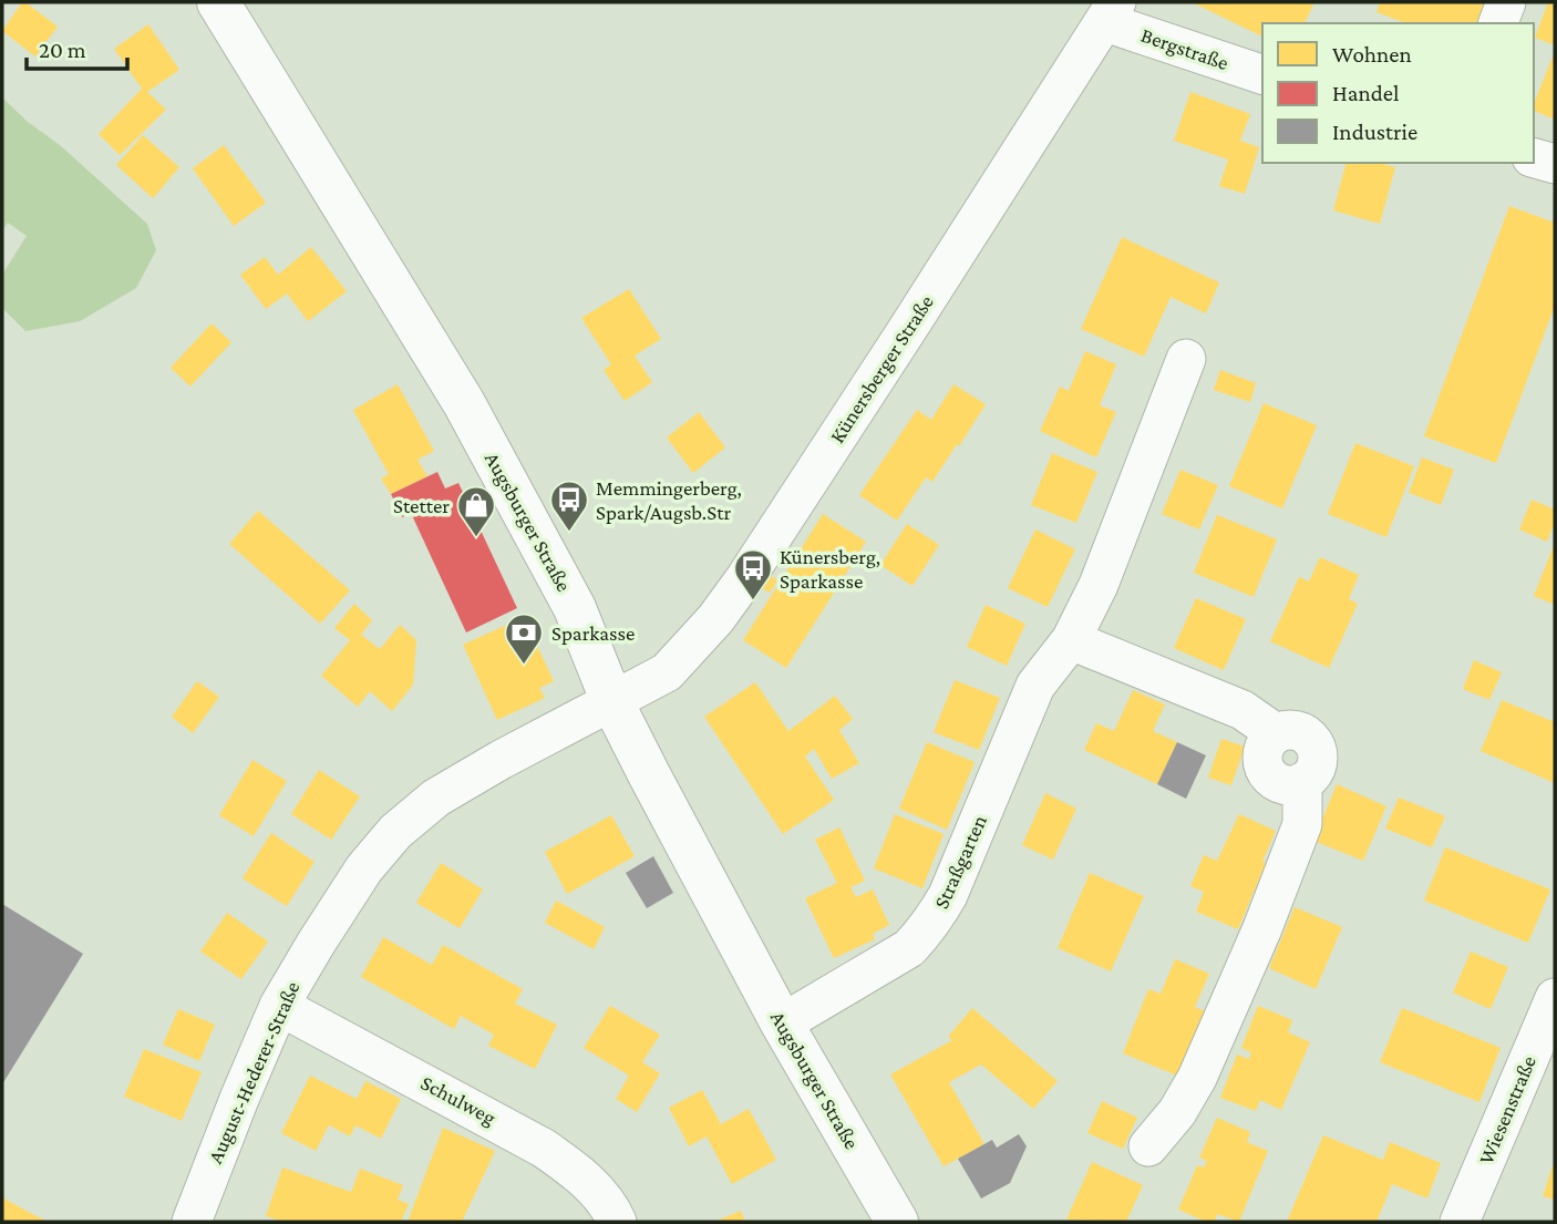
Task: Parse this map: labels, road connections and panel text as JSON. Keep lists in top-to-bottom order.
{
  "streets": {
    "street": [
      "Bergstraße",
      "Künersberger Straße",
      "Augsburger Straße",
      "Straßgarten",
      "August-Hederer-Straße",
      "Schulweg",
      "Wiesenstraße"
    ]
  },
  "crossings": [
    ["Bergstraße", "Künersberger Straße"],
    ["Künersberger Straße", "Augsburger Straße"],
    ["Künersberger Straße", "August-Hederer-Straße"],
    ["Augsburger Straße", "Straßgarten"],
    ["Augsburger Straße", "August-Hederer-Straße"],
    ["August-Hederer-Straße", "Schulweg"]
  ],
  "places": {
    "bus stop": ["Memmingerberg, Spark/Augsb.Str", "Künersberg, Sparkasse"],
    "shop": ["Stetter"],
    "bank": ["Sparkasse"]
  },
  "legend": ["Wohnen", "Handel", "Industrie"],
  "scale_bar": "20 m"
}
